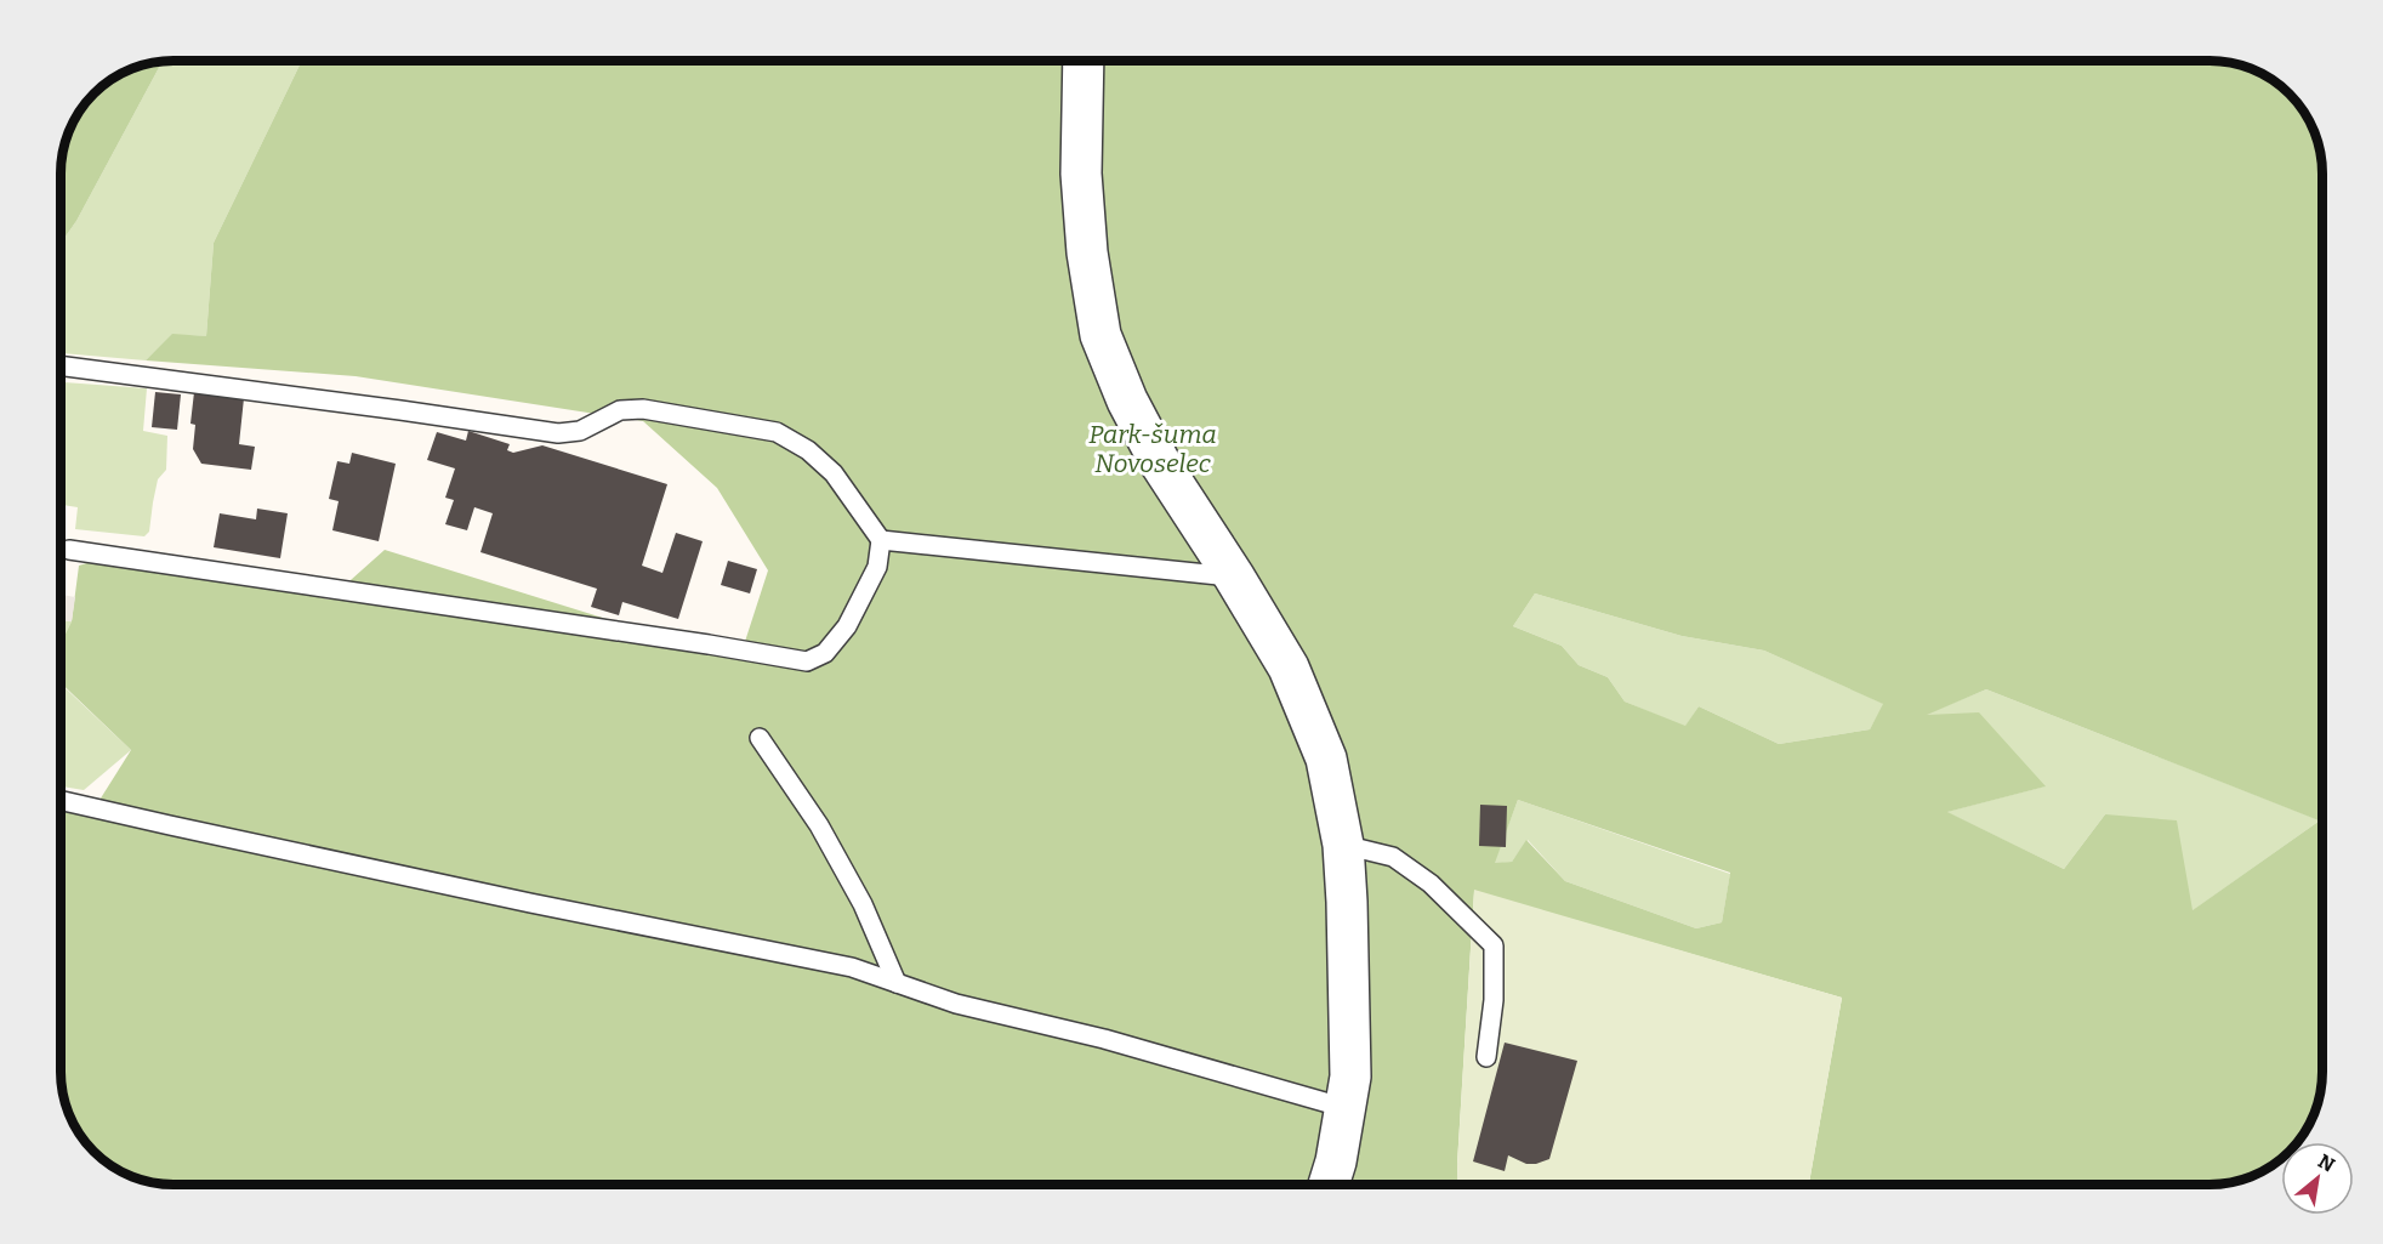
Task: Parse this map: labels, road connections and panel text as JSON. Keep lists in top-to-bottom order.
{
  "parks": ["Park-šuma Novoselec"],
  "north": "top right"
}
